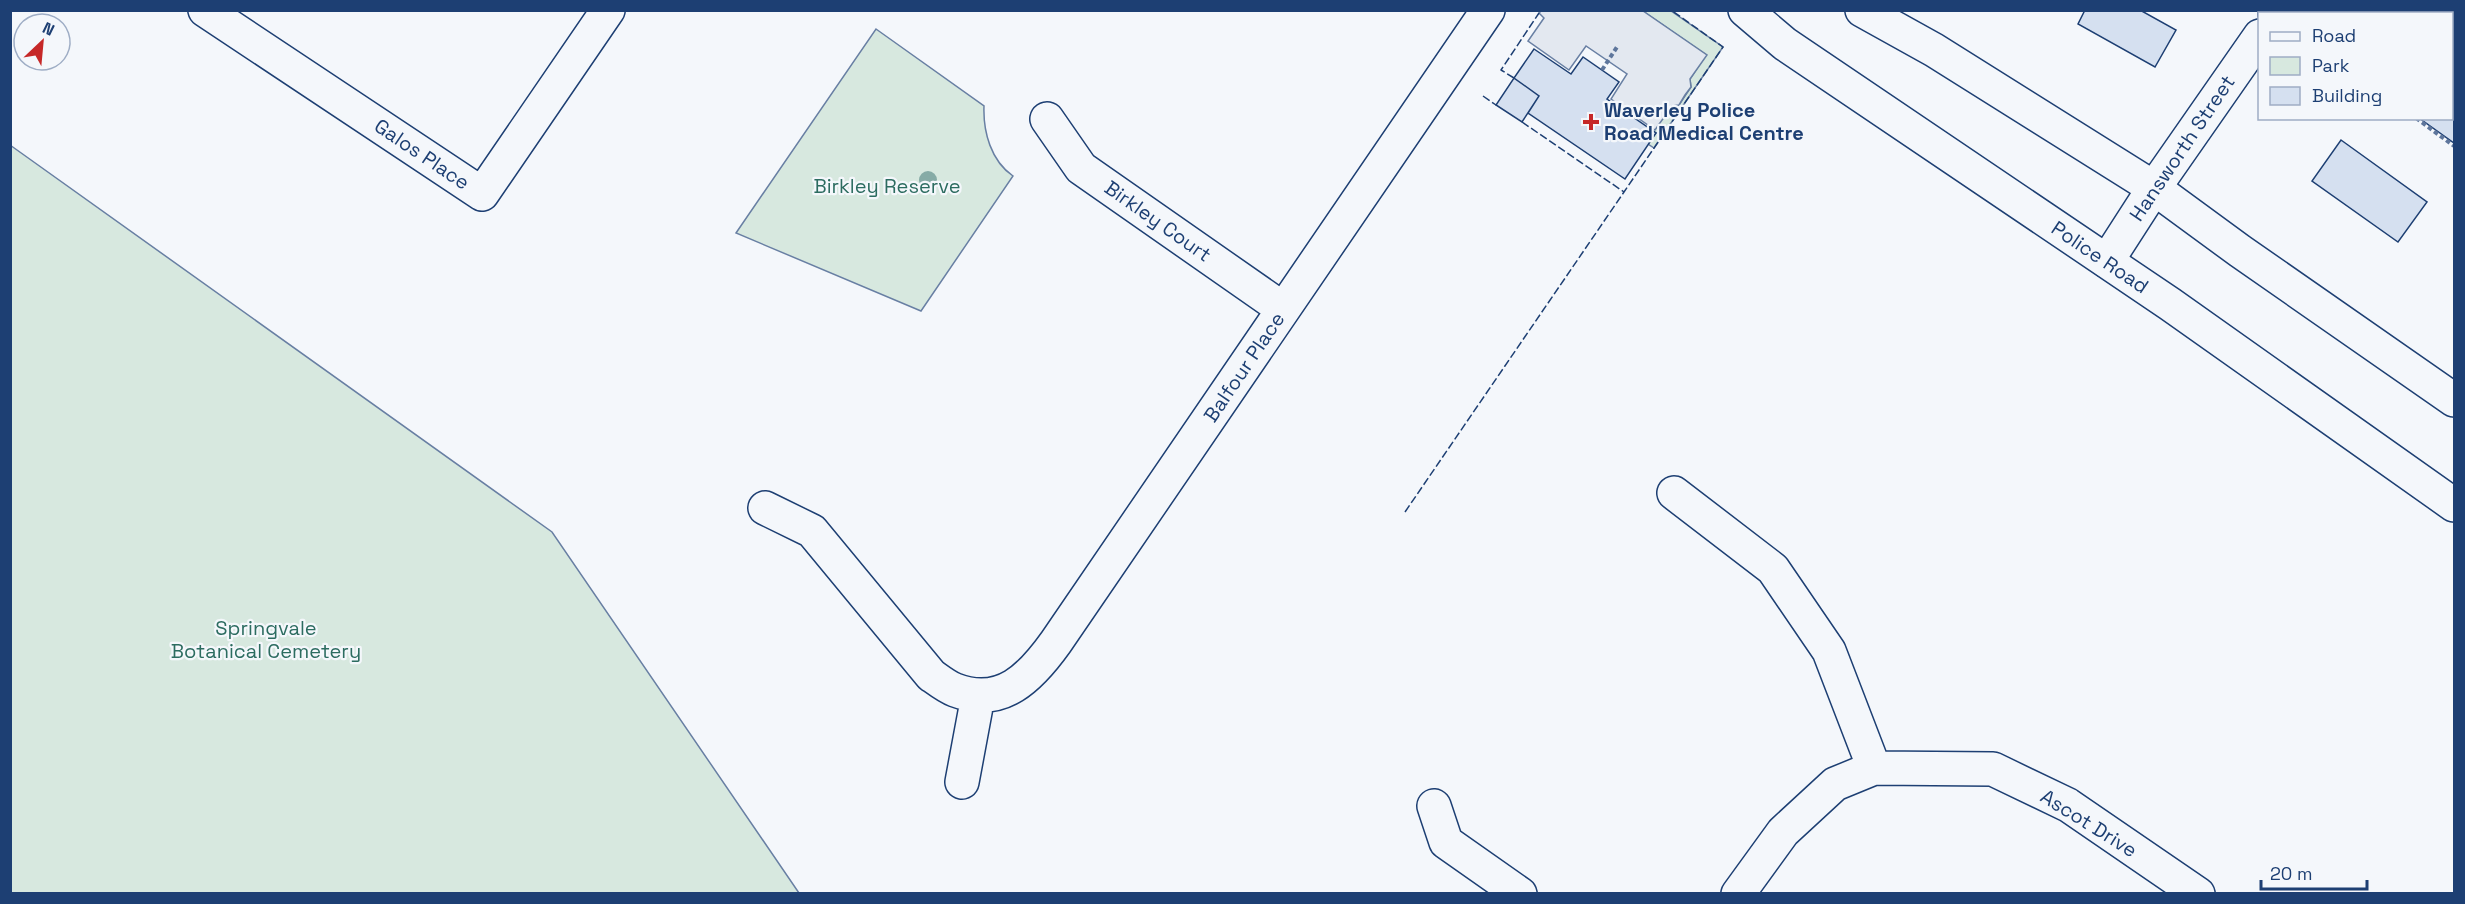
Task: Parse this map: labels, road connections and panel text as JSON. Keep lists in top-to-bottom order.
{
  "streets": {
    "street": [
      "Hansworth Street",
      "Galos Place",
      "Birkley Court",
      "Police Road",
      "Balfour Place",
      "Ascot Drive"
    ]
  },
  "crossings": [
    ["Hansworth Street", "Police Road"],
    ["Birkley Court", "Balfour Place"]
  ],
  "parks": ["Birkley Reserve", "Springvale Botanical Cemetery"],
  "places": {
    "health": ["Waverley Police Road Medical Centre"]
  },
  "legend": ["Road", "Park", "Building"],
  "scale_bar": "20 m",
  "north": "top right"
}
